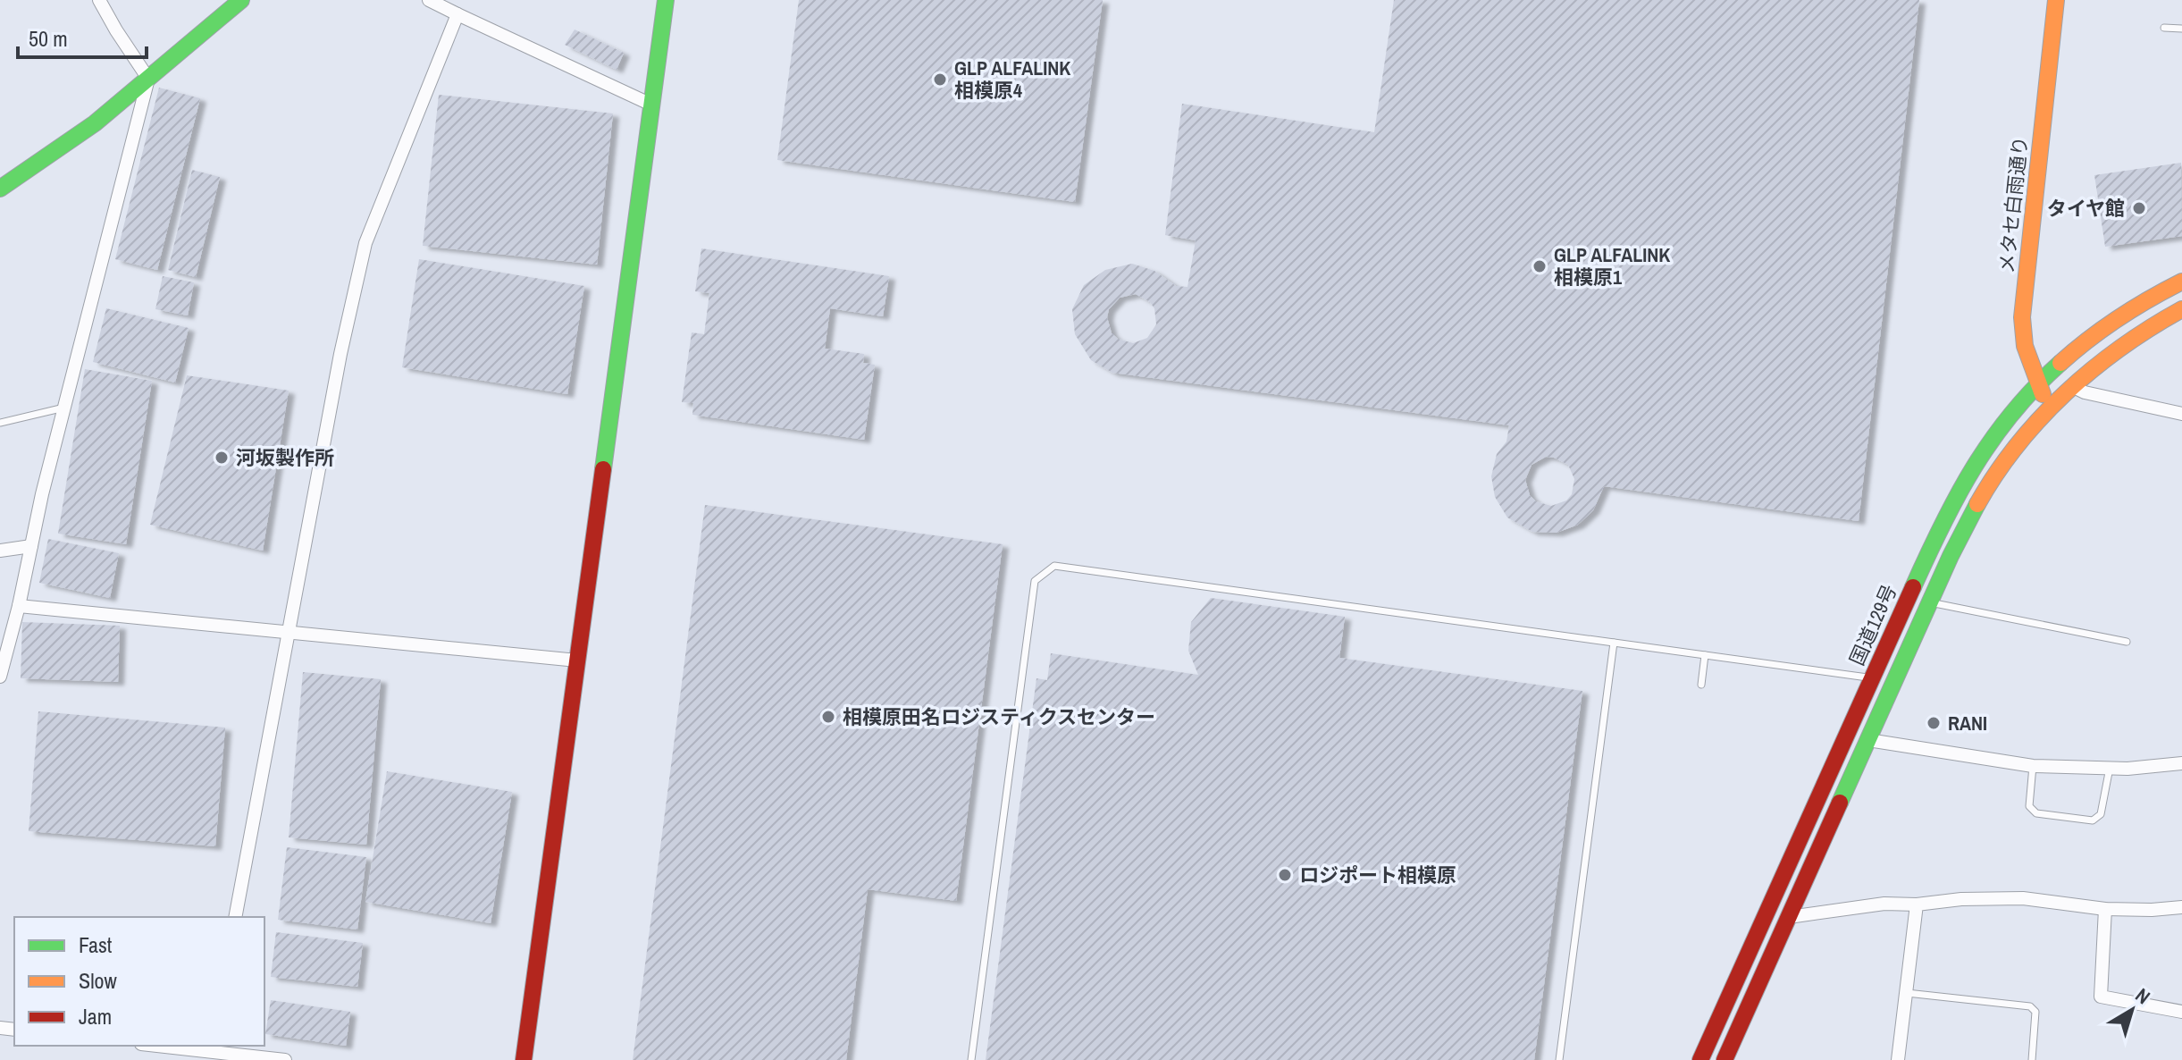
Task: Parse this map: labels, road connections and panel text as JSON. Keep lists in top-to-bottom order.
{
  "streets": {
    "main road": ["メタセ白雨通り", "国道129号"]
  },
  "crossings": [
    ["メタセ白雨通り", "国道129号"]
  ],
  "places": [
    "GLP ALFALINK 相模原4",
    "タイヤ館",
    "GLP ALFALINK 相模原1",
    "河坂製作所",
    "相模原田名ロジスティクスセンター",
    "RANI",
    "ロジポート相模原"
  ],
  "legend": ["Fast", "Slow", "Jam"],
  "scale_bar": "50 m",
  "north": "top right"
}
